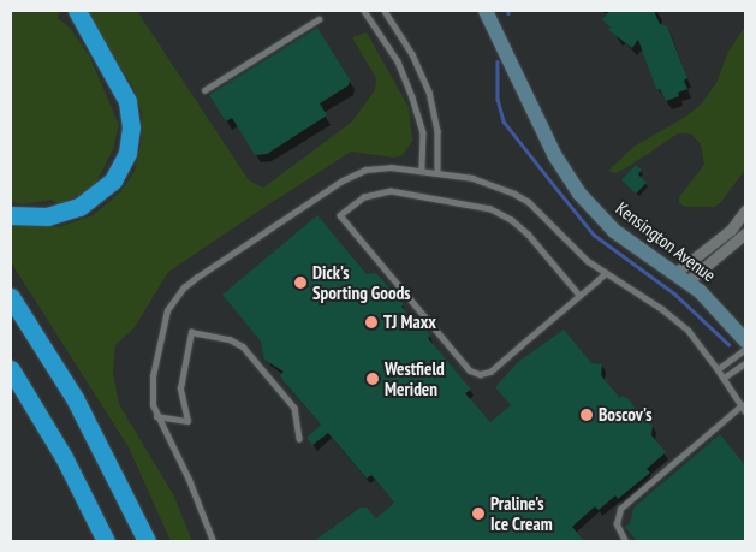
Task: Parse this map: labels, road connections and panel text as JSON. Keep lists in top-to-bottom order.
{
  "streets": {
    "main road": ["Kensington Avenue"]
  },
  "places": [
    "Dick's Sporting Goods",
    "TJ Maxx",
    "Westfield Meriden",
    "Boscov's",
    "Praline's Ice Cream"
  ]
}
